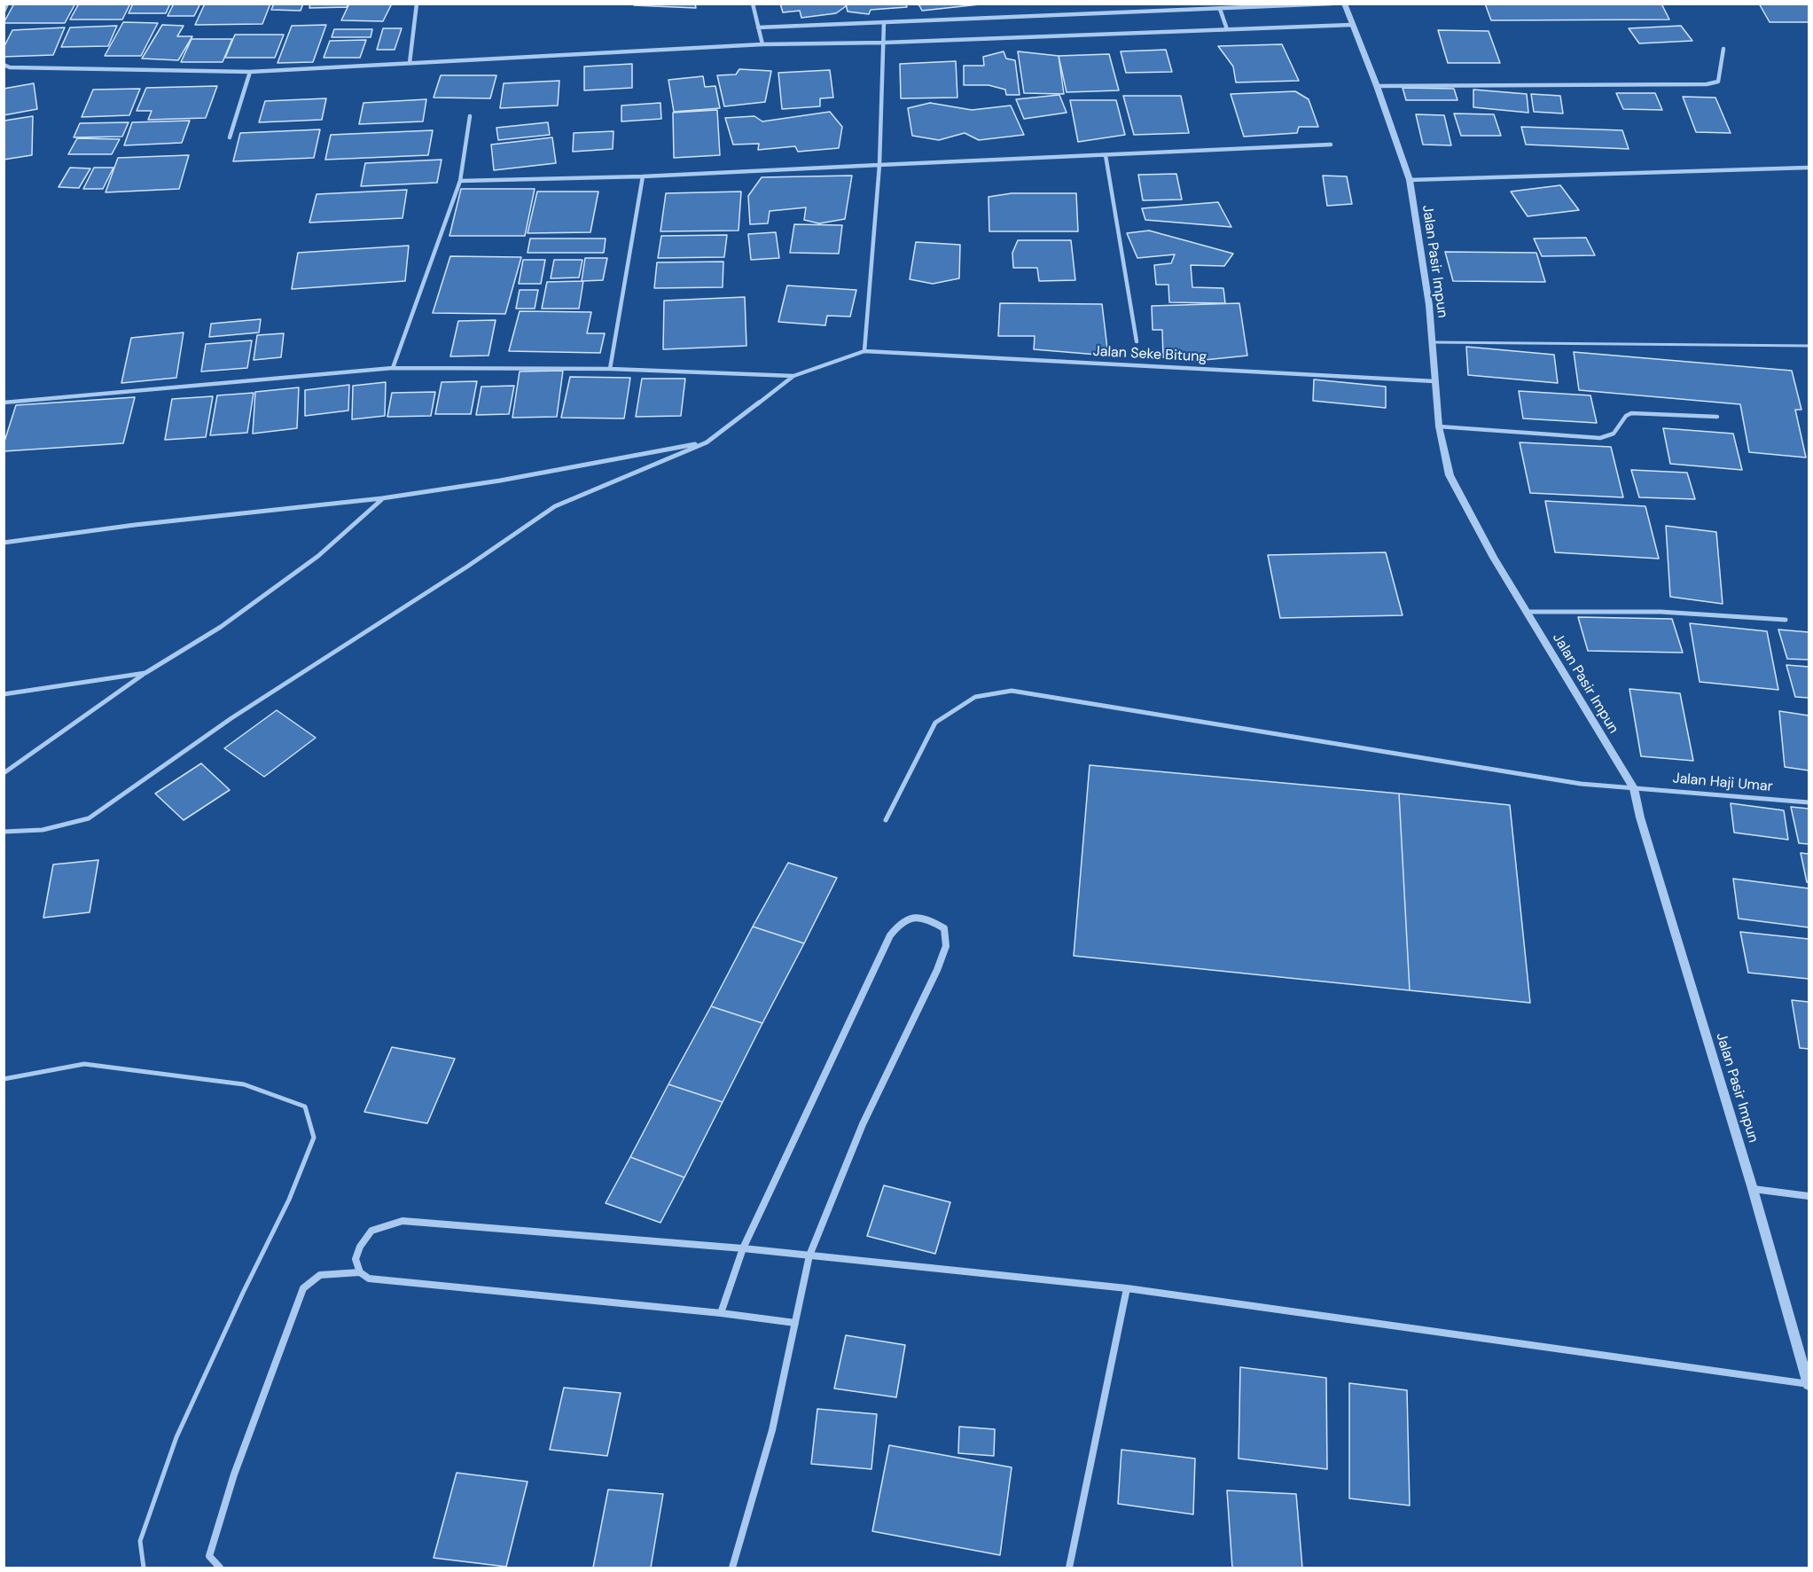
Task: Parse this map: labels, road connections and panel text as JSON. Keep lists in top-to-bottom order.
{
  "streets": {
    "street": ["Jalan Pasir Impun", "Jalan Seke Bitung", "Jalan Haji Umar"]
  },
  "crossings": [
    ["Jalan Pasir Impun", "Jalan Seke Bitung"],
    ["Jalan Pasir Impun", "Jalan Haji Umar"]
  ]
}
